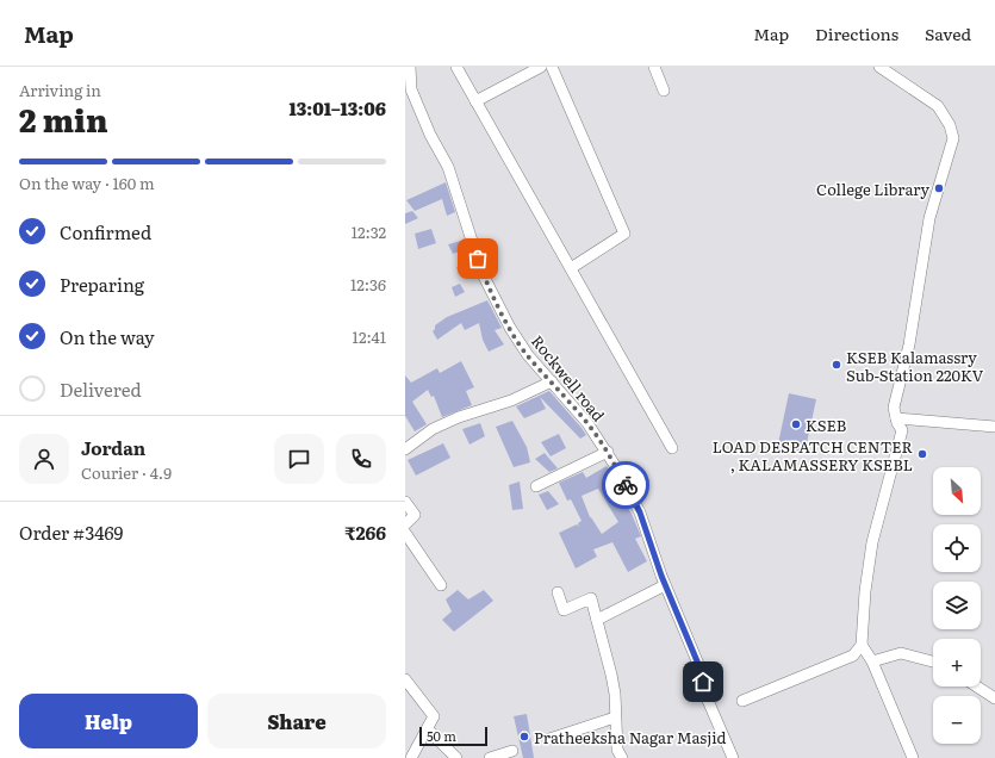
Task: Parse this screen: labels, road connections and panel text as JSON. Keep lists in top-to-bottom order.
{
  "streets": {
    "street": ["Rockwell road"]
  },
  "places": [
    "College Library",
    "KSEB Kalamassry Sub-Station 220KV",
    "KSEB",
    "LOAD DESPATCH CENTER , KALAMASSERY KSEBL",
    "Pratheeksha Nagar Masjid"
  ],
  "scale_bar": "50 m",
  "north": "bottom right",
  "page": {
    "header": "Map",
    "nav": ["Map", "Directions", "Saved"],
    "heading": ["2 min", "Arriving in", "13:01–13:06"],
    "panel": [
      "Jordan",
      "Courier · 4.9",
      "Order #3469",
      "₹266"
    ],
    "bar": "On the way · 160 m",
    "list": [
      ["Confirmed", "12:32"],
      ["Preparing", "12:36"],
      ["On the way", "12:41"],
      "Delivered"
    ],
    "map_buttons": ["+", "−"],
    "buttons": ["Help", "Share"],
    "scale": "50 m"
  }
}
